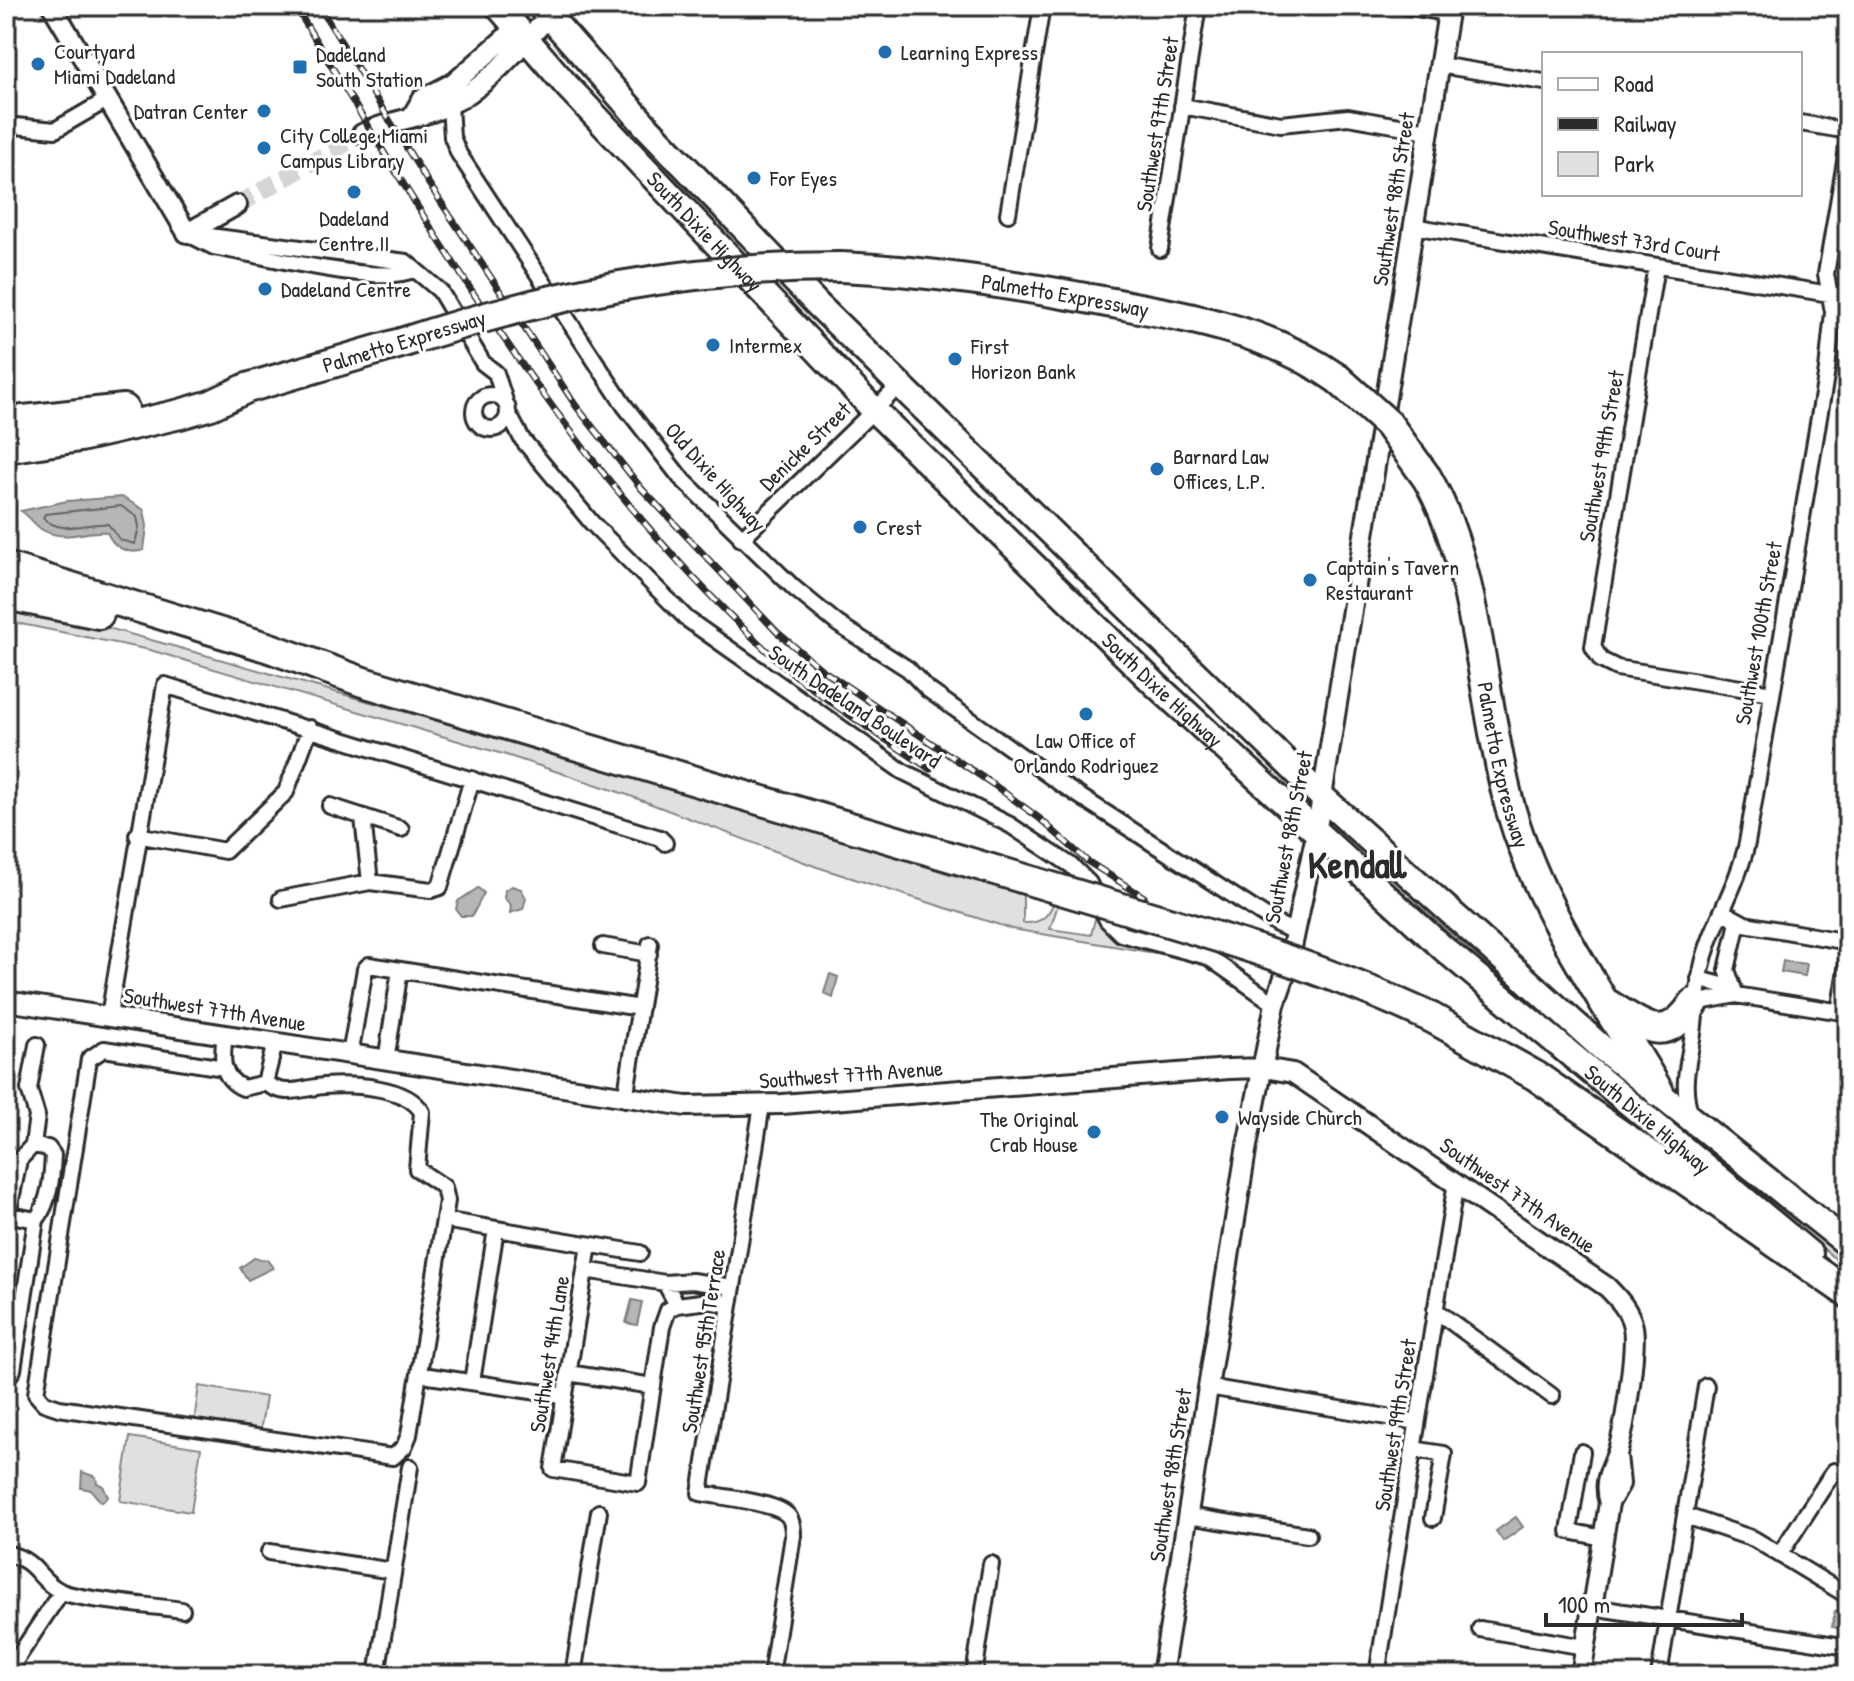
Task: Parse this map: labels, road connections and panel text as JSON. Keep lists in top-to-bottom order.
{
  "streets": {
    "highway": ["South Dixie Highway", "Palmetto Expressway"],
    "street": [
      "Southwest 97th Street",
      "Southwest 98th Street",
      "Southwest 73rd Court",
      "Denicke Street",
      "Southwest 99th Street",
      "Old Dixie Highway",
      "Southwest 100th Street",
      "South Dadeland Boulevard",
      "Southwest 77th Avenue",
      "Southwest 95th Terrace",
      "Southwest 94th Lane"
    ]
  },
  "crossings": [
    ["Southwest 98th Street", "South Dixie Highway"],
    ["Southwest 98th Street", "Southwest 73rd Court"],
    ["Southwest 98th Street", "Old Dixie Highway"],
    ["Southwest 98th Street", "South Dadeland Boulevard"],
    ["Southwest 98th Street", "Southwest 77th Avenue"],
    ["South Dixie Highway", "Palmetto Expressway"],
    ["South Dixie Highway", "Denicke Street"],
    ["South Dixie Highway", "Southwest 100th Street"],
    ["Southwest 73rd Court", "Southwest 99th Street"],
    ["Southwest 73rd Court", "Southwest 100th Street"],
    ["Denicke Street", "Old Dixie Highway"],
    ["Southwest 99th Street", "Southwest 100th Street"],
    ["Southwest 99th Street", "Southwest 77th Avenue"],
    ["Southwest 77th Avenue", "Southwest 95th Terrace"]
  ],
  "districts": ["Kendall"],
  "places": {
    "other": [
      "Learning Express",
      "Courtyard Miami Dadeland",
      "Datran Center",
      "City College Miami Campus Library",
      "For Eyes",
      "Dadeland Centre II",
      "Dadeland Centre",
      "Intermex",
      "First Horizon Bank",
      "Barnard Law Offices, L.P.",
      "Crest",
      "Captain's Tavern Restaurant",
      "Law Office of Orlando Rodriguez",
      "Wayside Church",
      "The Original Crab House"
    ],
    "transit": ["Dadeland South Station"]
  },
  "legend": ["Road", "Railway", "Park"],
  "scale_bar": "100 m"
}
